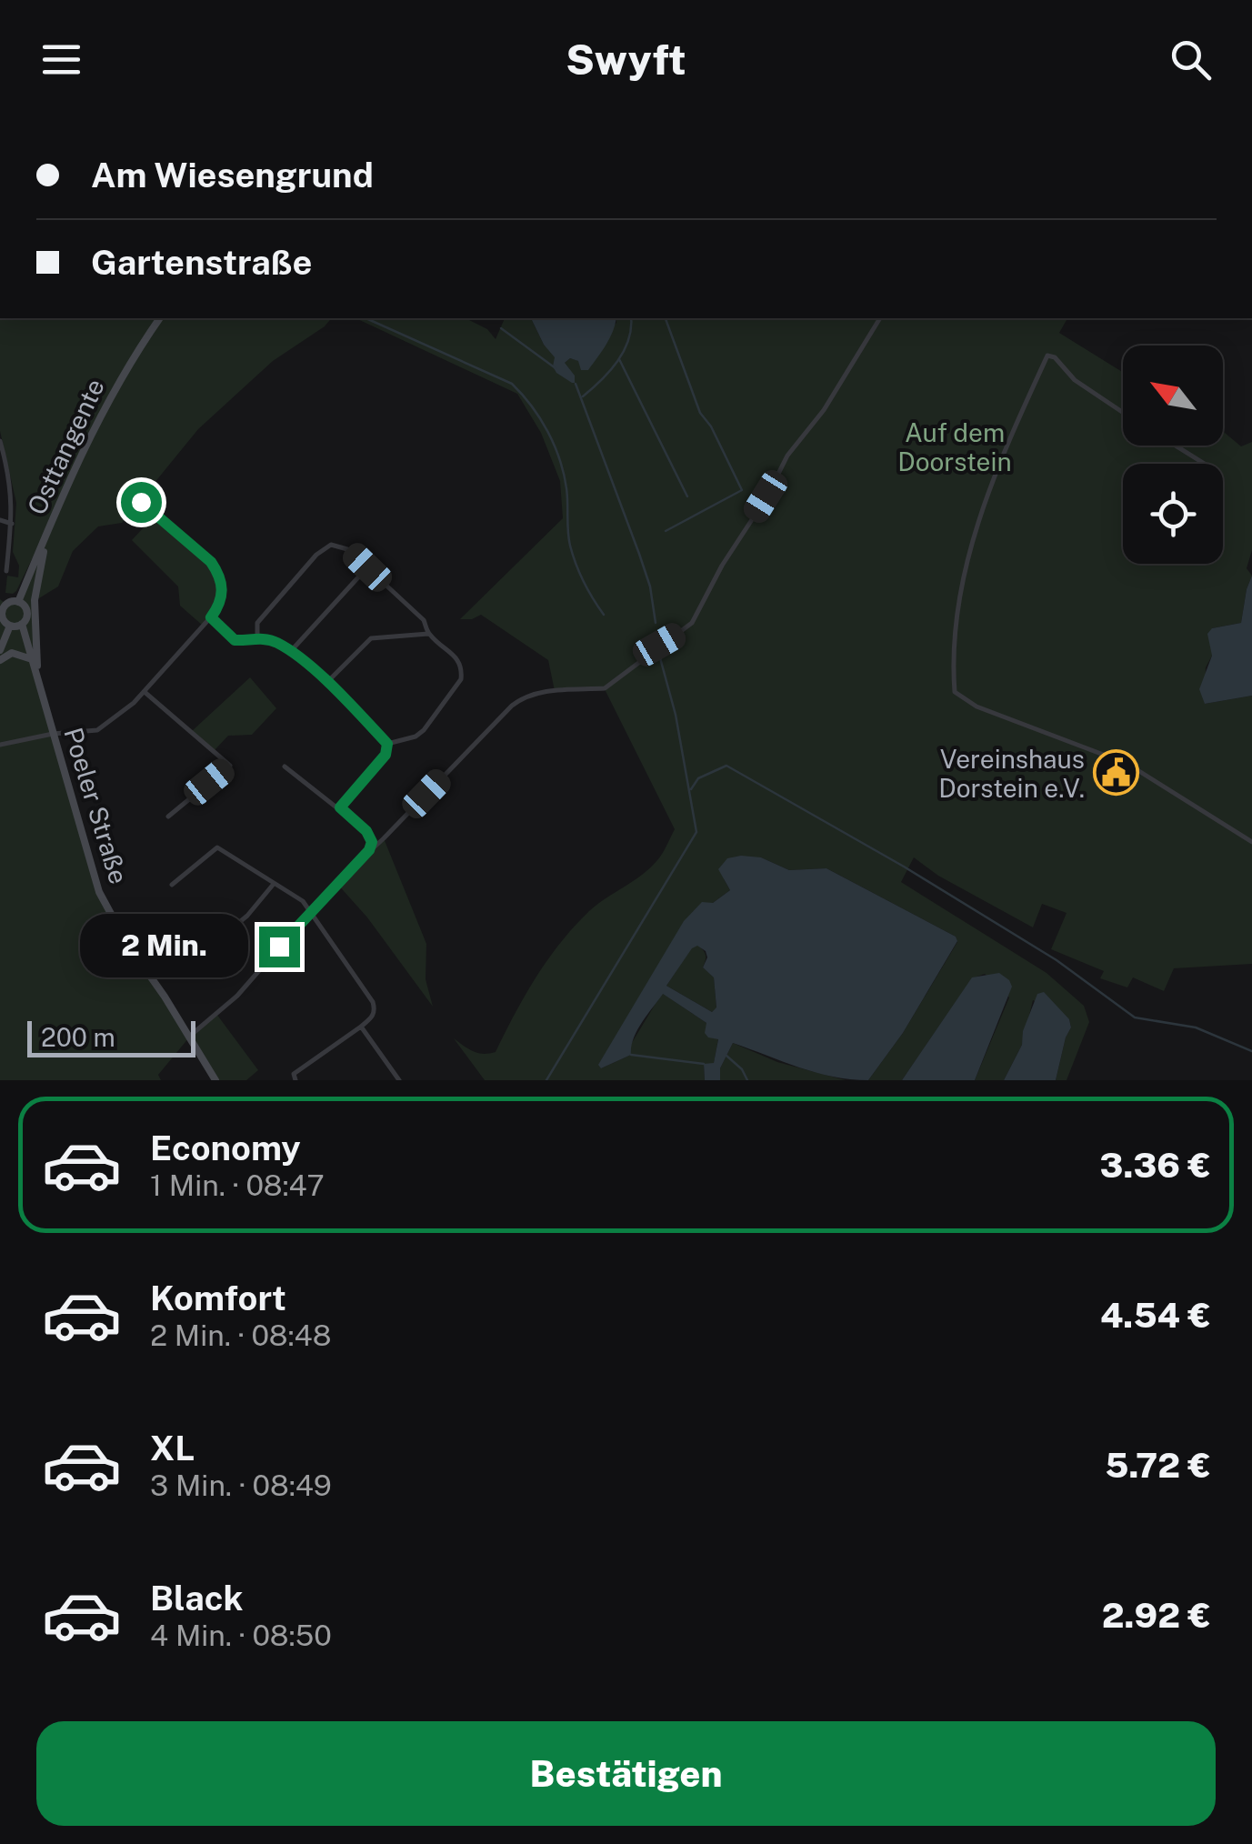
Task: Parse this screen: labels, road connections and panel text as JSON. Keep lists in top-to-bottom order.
{
  "streets": {
    "main road": ["Osttangente", "Poeler Straße"]
  },
  "crossings": [
    ["Osttangente", "Poeler Straße"]
  ],
  "parks": ["Auf dem Doorstein"],
  "places": {
    "public building": ["Vereinshaus Dorstein e.V."]
  },
  "scale_bar": "200 m",
  "north": "top left",
  "page": {
    "header": "Swyft",
    "banner": ["Am Wiesengrund", "Gartenstraße"],
    "bubble": "2 Min.",
    "scale": "200 m",
    "list": [
      {
        "name": "Economy",
        "note": "1 Min. · 08:47",
        "value": "3.36 €"
      },
      {
        "name": "Komfort",
        "note": "2 Min. · 08:48",
        "value": "4.54 €"
      },
      {
        "name": "XL",
        "note": "3 Min. · 08:49",
        "value": "5.72 €"
      },
      {
        "name": "Black",
        "note": "4 Min. · 08:50",
        "value": "2.92 €"
      }
    ],
    "buttons": "Bestätigen"
  }
}
